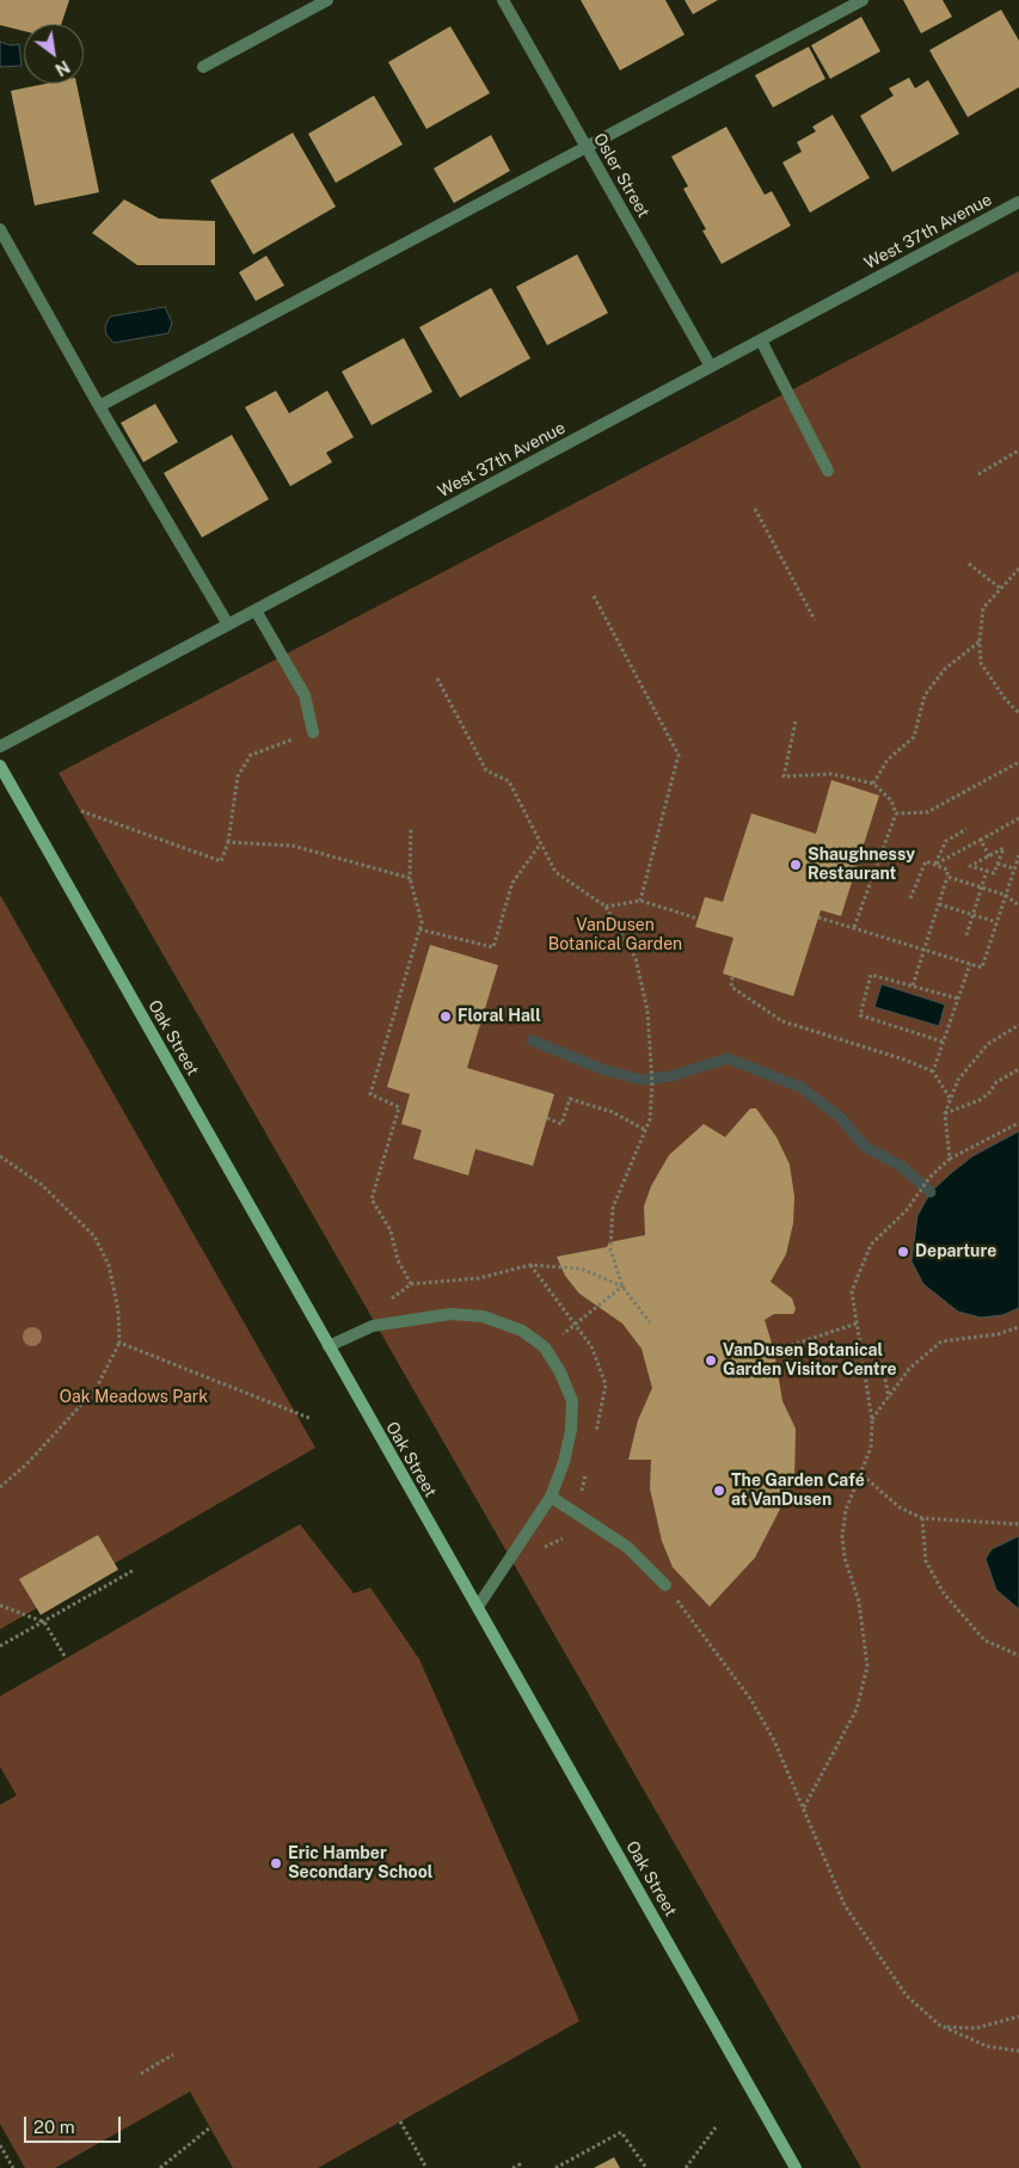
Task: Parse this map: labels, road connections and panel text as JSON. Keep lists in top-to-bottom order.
{
  "streets": {
    "main road": ["Oak Street"],
    "street": ["Osler Street", "West 37th Avenue"]
  },
  "crossings": [
    ["Osler Street", "West 37th Avenue"]
  ],
  "parks": ["VanDusen Botanical Garden", "Oak Meadows Park"],
  "places": [
    "Shaughnessy Restaurant",
    "Floral Hall",
    "Departure",
    "VanDusen Botanical Garden Visitor Centre",
    "The Garden Café at VanDusen",
    "Eric Hamber Secondary School"
  ],
  "scale_bar": "20 m",
  "north": "bottom right"
}
